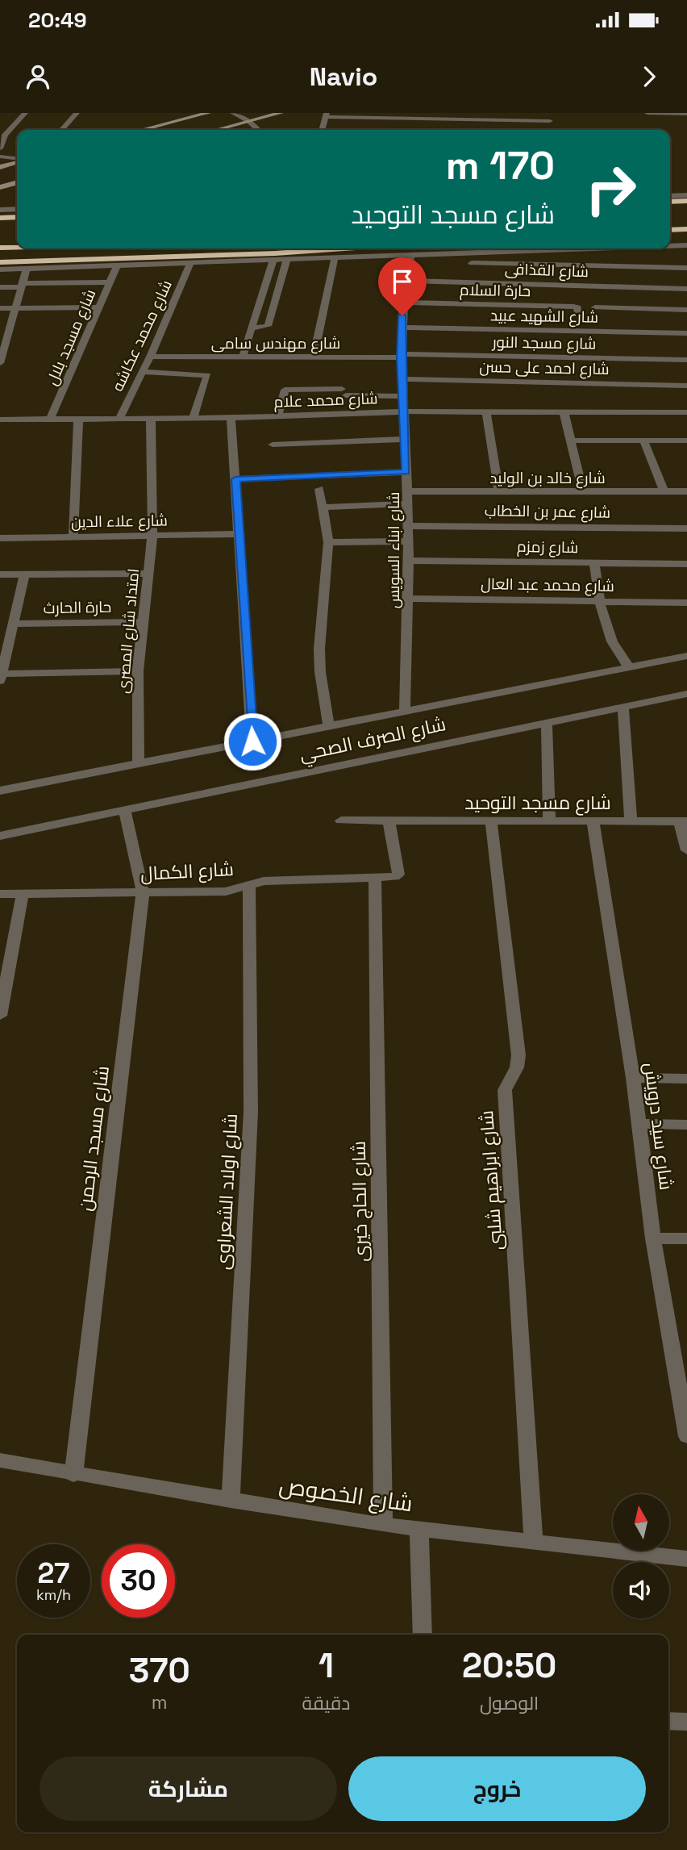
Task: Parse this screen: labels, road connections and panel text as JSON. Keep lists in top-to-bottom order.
{
  "streets": {
    "street": [
      "شارع القذافى",
      "حارة السلام",
      "شارع الشهيد عبيد",
      "شارع محمد عكاشه",
      "شارع مسجد بلال",
      "شارع مهندس سامى",
      "شارع مسجد النور",
      "شارع احمد على حسن",
      "شارع محمد علام",
      "شارع خالد بن الوليد",
      "شارع عمر بن الخطاب",
      "شارع علاء الدين",
      "شارع زمزم",
      "شارع ابناء السويس",
      "شارع محمد عبد العال",
      "حارة الحارث",
      "امتداد شارع المصرى",
      "شارع الصرف الصحي",
      "شارع مسجد التوحيد",
      "شارع الكمال",
      "شارع سيد درويش",
      "شارع مسجد الرحمن",
      "شارع ابراهيم شلبى",
      "شارع اولاد الشعراوى",
      "شارع الحاج خيرى",
      "شارع الخصوص"
    ]
  },
  "crossings": [
    ["شارع القذافى", "شارع ابناء السويس"],
    ["حارة السلام", "شارع ابناء السويس"],
    ["شارع الشهيد عبيد", "شارع ابناء السويس"],
    ["شارع محمد عكاشه", "شارع مهندس سامى"],
    ["شارع محمد عكاشه", "شارع محمد علام"],
    ["شارع مسجد بلال", "شارع محمد علام"],
    ["شارع مهندس سامى", "شارع مسجد النور"],
    ["شارع مهندس سامى", "شارع ابناء السويس"],
    ["شارع مسجد النور", "شارع ابناء السويس"],
    ["شارع احمد على حسن", "شارع ابناء السويس"],
    ["شارع محمد علام", "شارع ابناء السويس"],
    ["شارع محمد علام", "امتداد شارع المصرى"],
    ["شارع خالد بن الوليد", "شارع ابناء السويس"],
    ["شارع عمر بن الخطاب", "شارع ابناء السويس"],
    ["شارع علاء الدين", "امتداد شارع المصرى"],
    ["شارع زمزم", "شارع ابناء السويس"],
    ["شارع ابناء السويس", "شارع محمد عبد العال"],
    ["شارع ابناء السويس", "شارع الصرف الصحي"],
    ["حارة الحارث", "امتداد شارع المصرى"],
    ["امتداد شارع المصرى", "شارع الصرف الصحي"],
    ["شارع الصرف الصحي", "شارع مسجد الرحمن"],
    ["شارع مسجد التوحيد", "شارع سيد درويش"],
    ["شارع مسجد التوحيد", "شارع ابراهيم شلبى"],
    ["شارع الكمال", "شارع مسجد الرحمن"],
    ["شارع الكمال", "شارع اولاد الشعراوى"],
    ["شارع الكمال", "شارع الحاج خيرى"],
    ["شارع مسجد الرحمن", "شارع الخصوص"],
    ["شارع ابراهيم شلبى", "شارع الخصوص"],
    ["شارع اولاد الشعراوى", "شارع الخصوص"],
    ["شارع الحاج خيرى", "شارع الخصوص"]
  ],
  "north": "top",
  "page": {
    "status": "20:49",
    "header": "Navio",
    "turn": ["170 m", "شارع مسجد التوحيد"],
    "speed": "27 km/h",
    "limit": "30",
    "eta": [
      "20:50",
      "الوصول",
      "1",
      "دقيقة",
      "370",
      "m"
    ],
    "buttons": ["خروج", "مشاركة"]
  }
}
